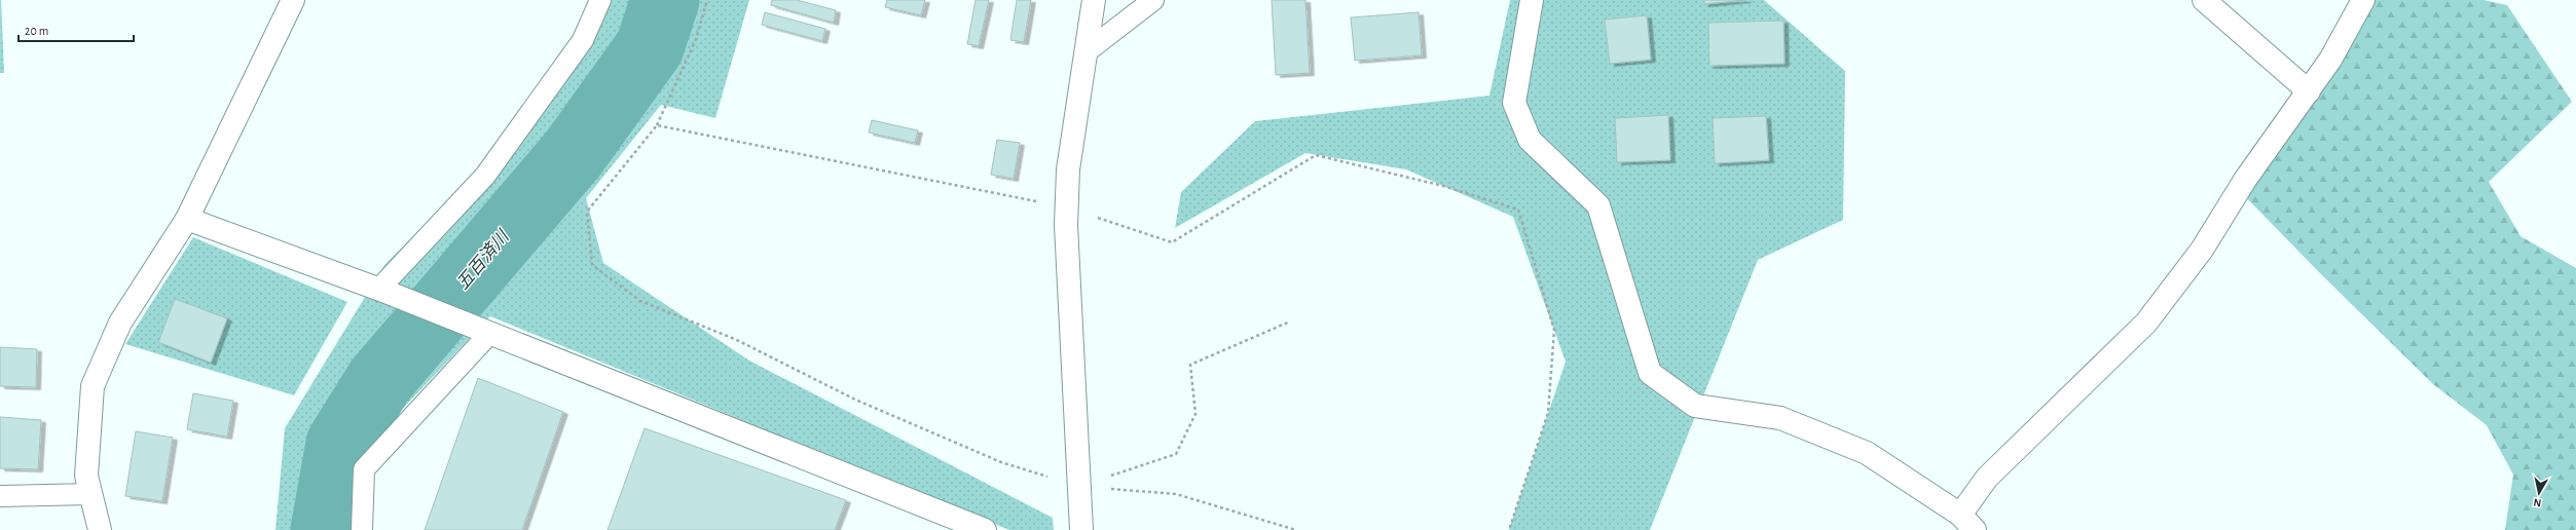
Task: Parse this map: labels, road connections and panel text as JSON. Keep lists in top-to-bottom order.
{
  "water": ["五百済川"],
  "scale_bar": "20 m",
  "north": "bottom"
}
